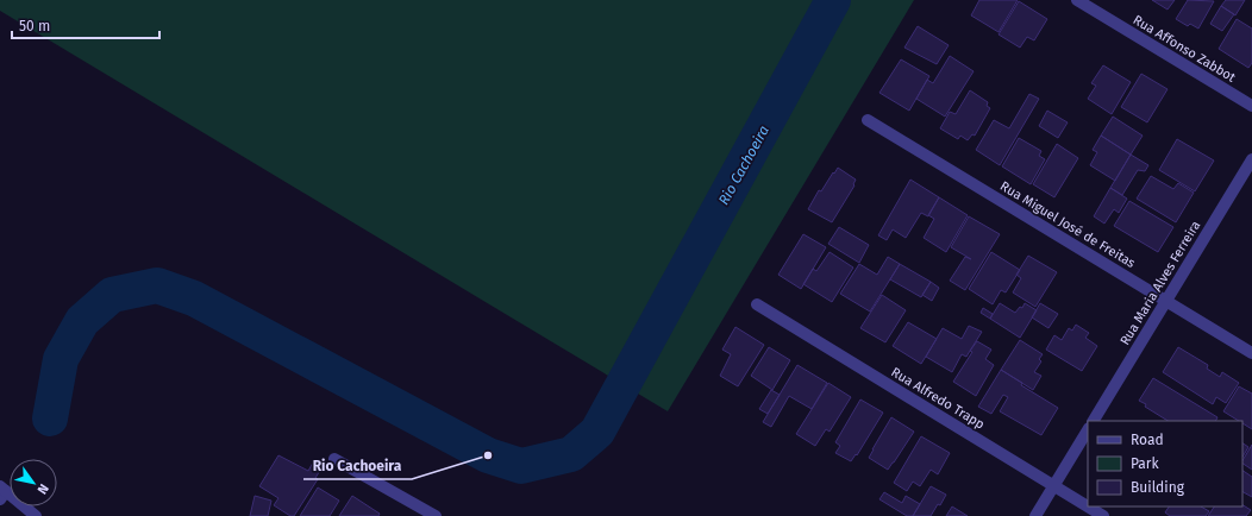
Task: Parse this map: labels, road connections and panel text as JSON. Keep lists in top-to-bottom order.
{
  "streets": {
    "street": [
      "Rua Affonso Zabbot",
      "Rua Miguel José de Freitas",
      "Rua Maria Alves Ferreira",
      "Rua Alfredo Trapp"
    ]
  },
  "crossings": [
    ["Rua Miguel José de Freitas", "Rua Maria Alves Ferreira"]
  ],
  "water": ["Rio Cachoeira"],
  "places": ["Rio Cachoeira"],
  "legend": ["Road", "Park", "Building"],
  "scale_bar": "50 m",
  "north": "bottom right"
}
